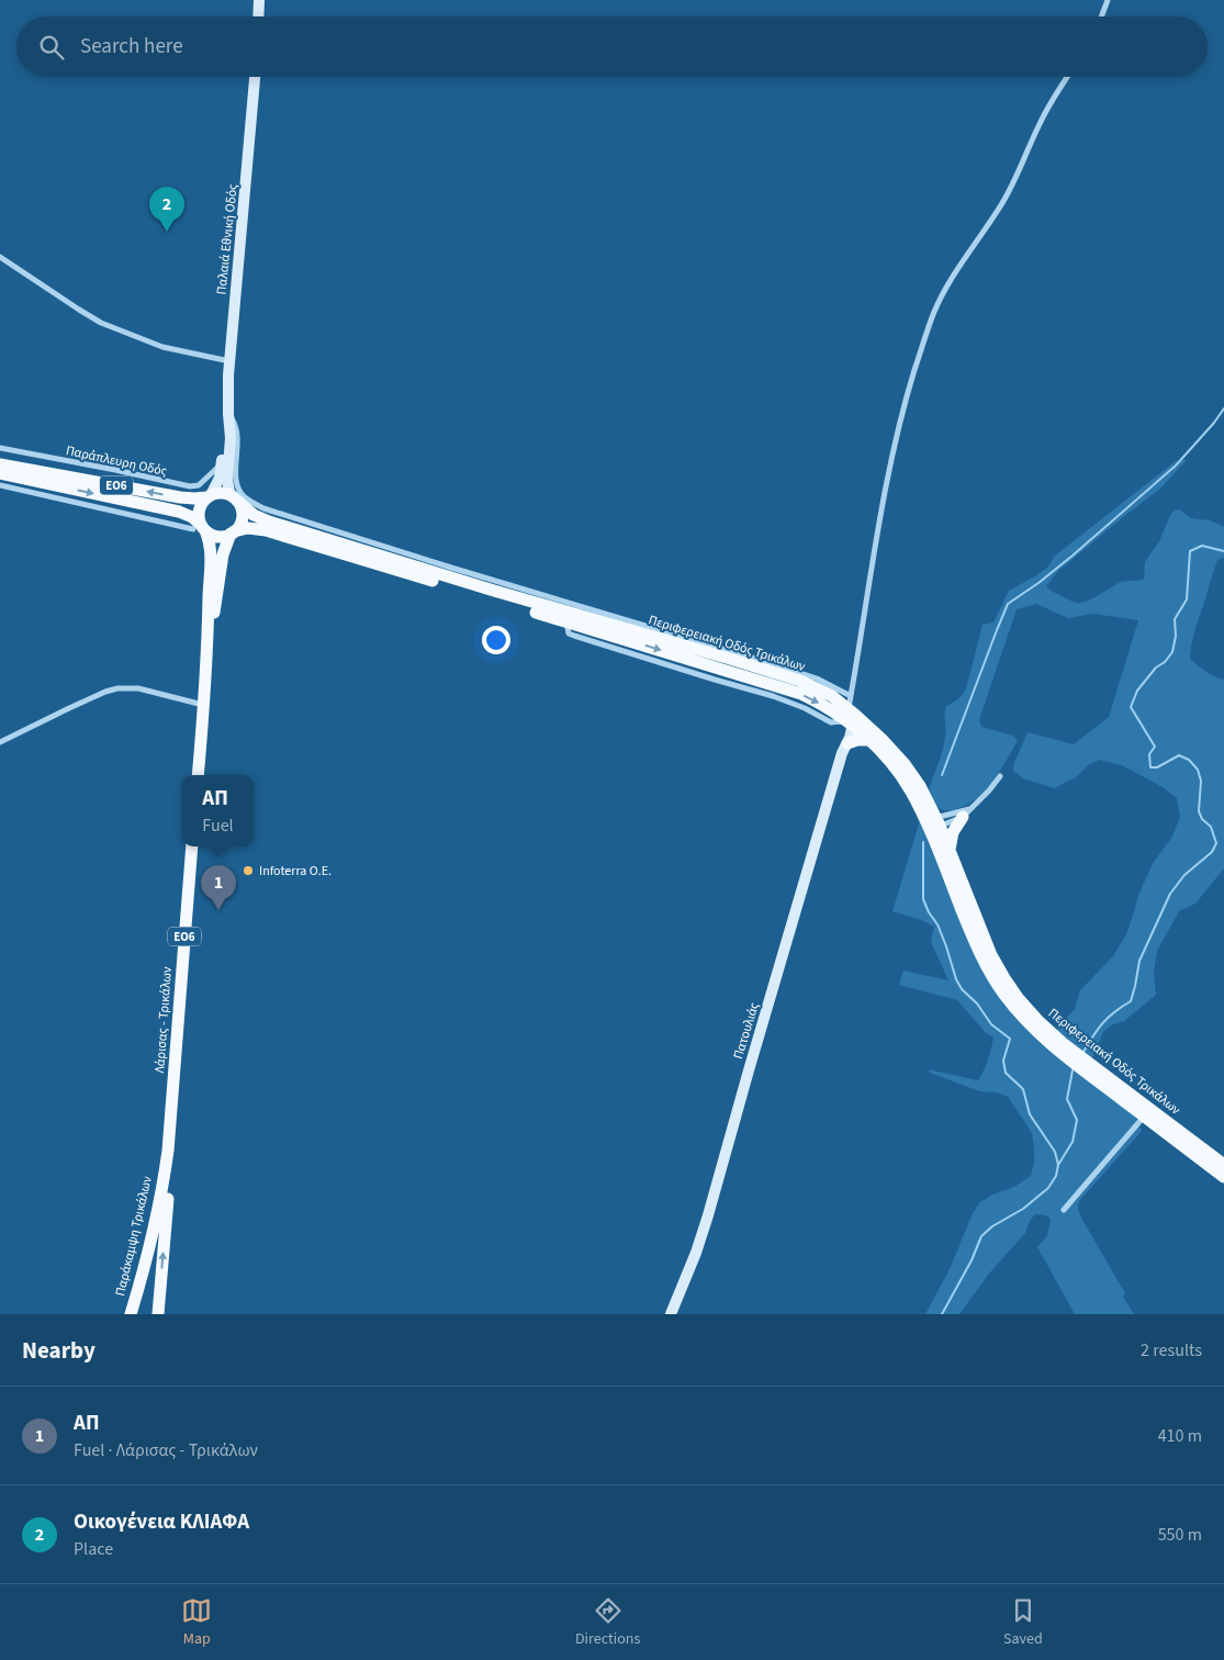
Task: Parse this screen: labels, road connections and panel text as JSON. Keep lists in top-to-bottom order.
{
  "streets": {
    "main road": [
      "ΕΟ6",
      "Περιφερειακή Οδός Τρικάλων",
      "Λάρισας - Τρικάλων",
      "Παράκαμψη Τρικάλων"
    ],
    "street": ["Παλαιά Εθνική Οδός", "Παράπλευρη Οδός", "Πατουλιάς"]
  },
  "crossings": [
    ["Παλαιά Εθνική Οδός", "Παράπλευρη Οδός"],
    ["Παλαιά Εθνική Οδός", "ΕΟ6"],
    ["Παλαιά Εθνική Οδός", "Περιφερειακή Οδός Τρικάλων"],
    ["ΕΟ6", "Περιφερειακή Οδός Τρικάλων"],
    ["Περιφερειακή Οδός Τρικάλων", "Πατουλιάς"],
    ["Λάρισας - Τρικάλων", "Παράκαμψη Τρικάλων"]
  ],
  "places": ["Infoterra Ο.Ε."],
  "page": {
    "search": "Search here",
    "pins": ["2", "1"],
    "popup": ["ΑΠ", "Fuel"],
    "heading": ["Nearby", "2 results"],
    "list": [
      {
        "mark": "1",
        "name": "ΑΠ",
        "note": "Fuel · Λάρισας - Τρικάλων",
        "value": "410 m"
      },
      {
        "mark": "2",
        "name": "Οικογένεια ΚΛΙΑΦΑ",
        "note": "Place",
        "value": "550 m"
      }
    ],
    "nav": ["Map", "Directions", "Saved"]
  }
}
